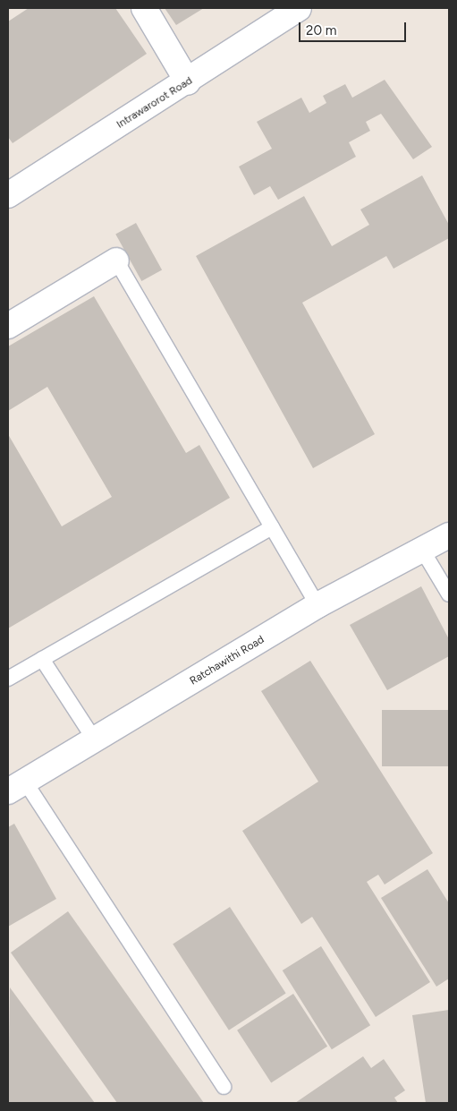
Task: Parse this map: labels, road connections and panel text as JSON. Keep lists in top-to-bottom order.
{
  "streets": {
    "street": ["Intrawarorot Road", "Ratchawithi Road"]
  },
  "scale_bar": "20 m"
}
